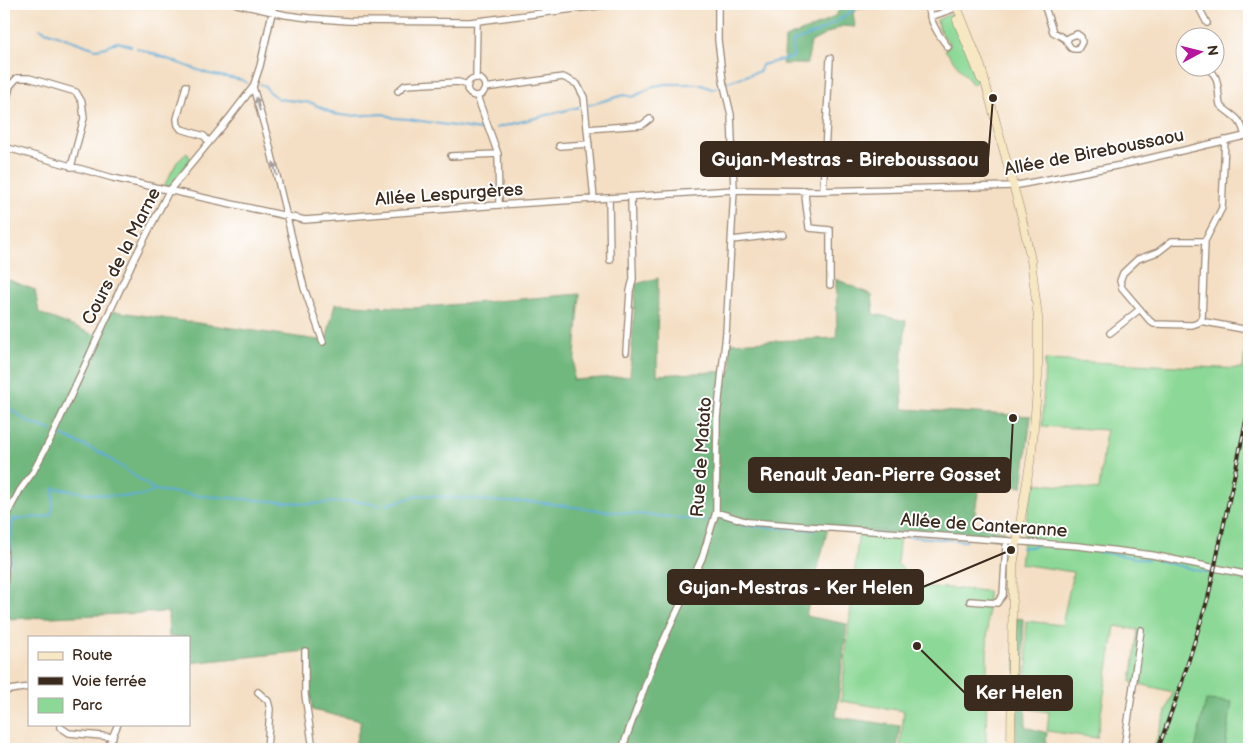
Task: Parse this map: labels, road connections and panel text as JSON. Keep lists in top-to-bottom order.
{
  "streets": {
    "street": [
      "Allée de Bireboussaou",
      "Allée Lespurgères",
      "Cours de la Marne",
      "Rue de Matato",
      "Allée de Canteranne"
    ]
  },
  "crossings": [
    ["Allée de Bireboussaou", "Allée Lespurgères"],
    ["Allée de Bireboussaou", "Rue de Matato"],
    ["Allée Lespurgères", "Cours de la Marne"],
    ["Allée Lespurgères", "Rue de Matato"],
    ["Rue de Matato", "Allée de Canteranne"]
  ],
  "places": [
    "Gujan-Mestras - Bireboussaou",
    "Renault Jean-Pierre Gosset",
    "Gujan-Mestras - Ker Helen",
    "Ker Helen"
  ],
  "legend": ["Route", "Voie ferrée", "Parc"],
  "north": "right"
}
